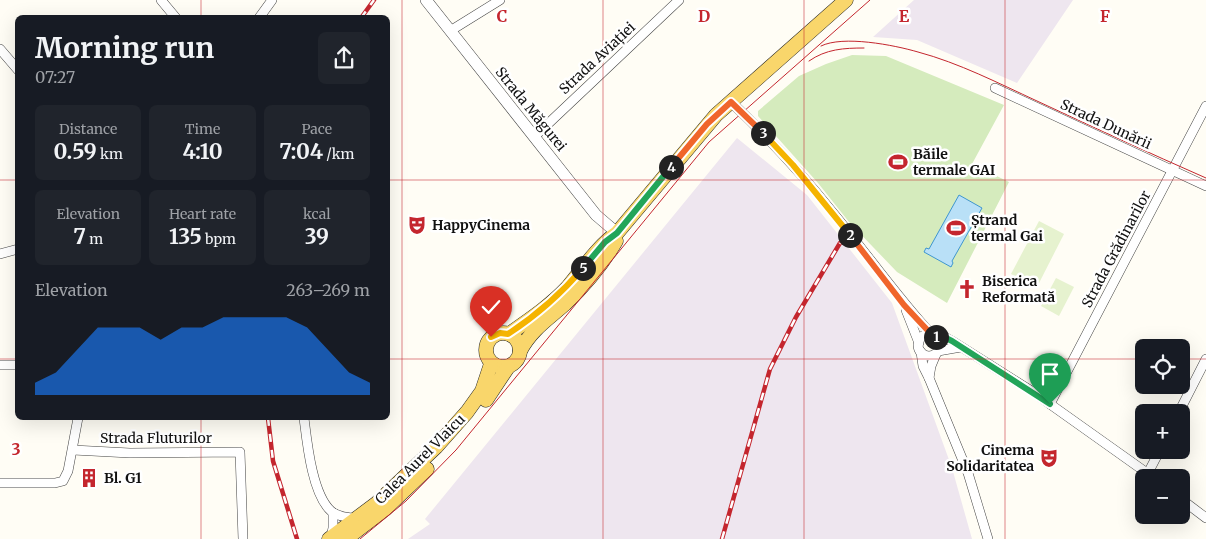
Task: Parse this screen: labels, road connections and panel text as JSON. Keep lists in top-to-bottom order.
{
  "streets": {
    "main road": ["Calea Aurel Vlaicu"],
    "street": [
      "Strada Aviației",
      "Strada Măgurei",
      "Strada Dunării",
      "Strada Grădinarilor",
      "Strada Fluturilor"
    ]
  },
  "crossings": [
    ["Strada Aviației", "Strada Măgurei"],
    ["Strada Măgurei", "Calea Aurel Vlaicu"],
    ["Strada Dunării", "Strada Grădinarilor"]
  ],
  "places": {
    "sports": ["Băile termale GAI", "Ștrand termal Gai"],
    "theatre": ["HappyCinema", "Cinema Solidaritatea"],
    "church": ["Biserica Reformată"],
    "building": ["Bl. G1"]
  },
  "page": {
    "heading": ["Morning run", "07:27"],
    "stats": [
      ["Distance", "0.59 km"],
      ["Time", "4:10"],
      ["Pace", "7:04 /km"],
      ["Elevation", "7 m"],
      ["Heart rate", "135 bpm"],
      ["kcal", "39"]
    ],
    "pins": [
      "3",
      "4",
      "2",
      "5",
      "1"
    ],
    "chart": ["Elevation", "263–269 m"],
    "map_buttons": ["+", "−"]
  },
  "grid": {
    "columns": [
      "C",
      "D",
      "E",
      "F"
    ],
    "rows": ["3"]
  }
}
